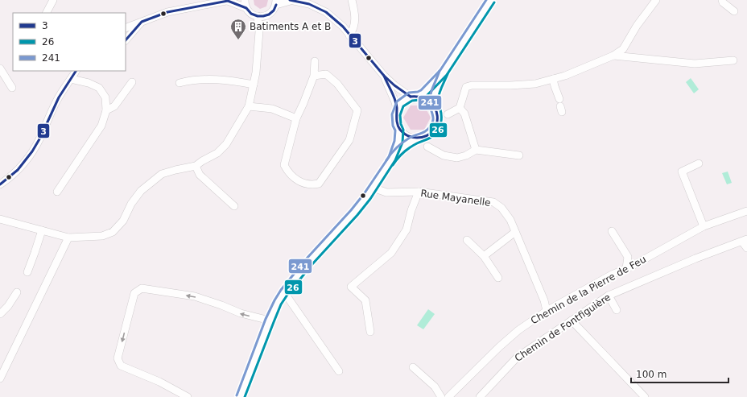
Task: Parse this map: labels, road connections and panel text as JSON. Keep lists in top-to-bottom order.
{
  "streets": {
    "street": ["Rue Mayanelle", "Chemin de la Pierre de Feu", "Chemin de Fontfiguière"]
  },
  "crossings": [
    ["Rue Mayanelle", "Chemin de la Pierre de Feu"]
  ],
  "places": {
    "building": ["Batiments A et B"]
  },
  "lines": ["transit line 3", "transit line 241", "transit line 26"],
  "legend": ["3", "26", "241"],
  "scale_bar": "100 m"
}
